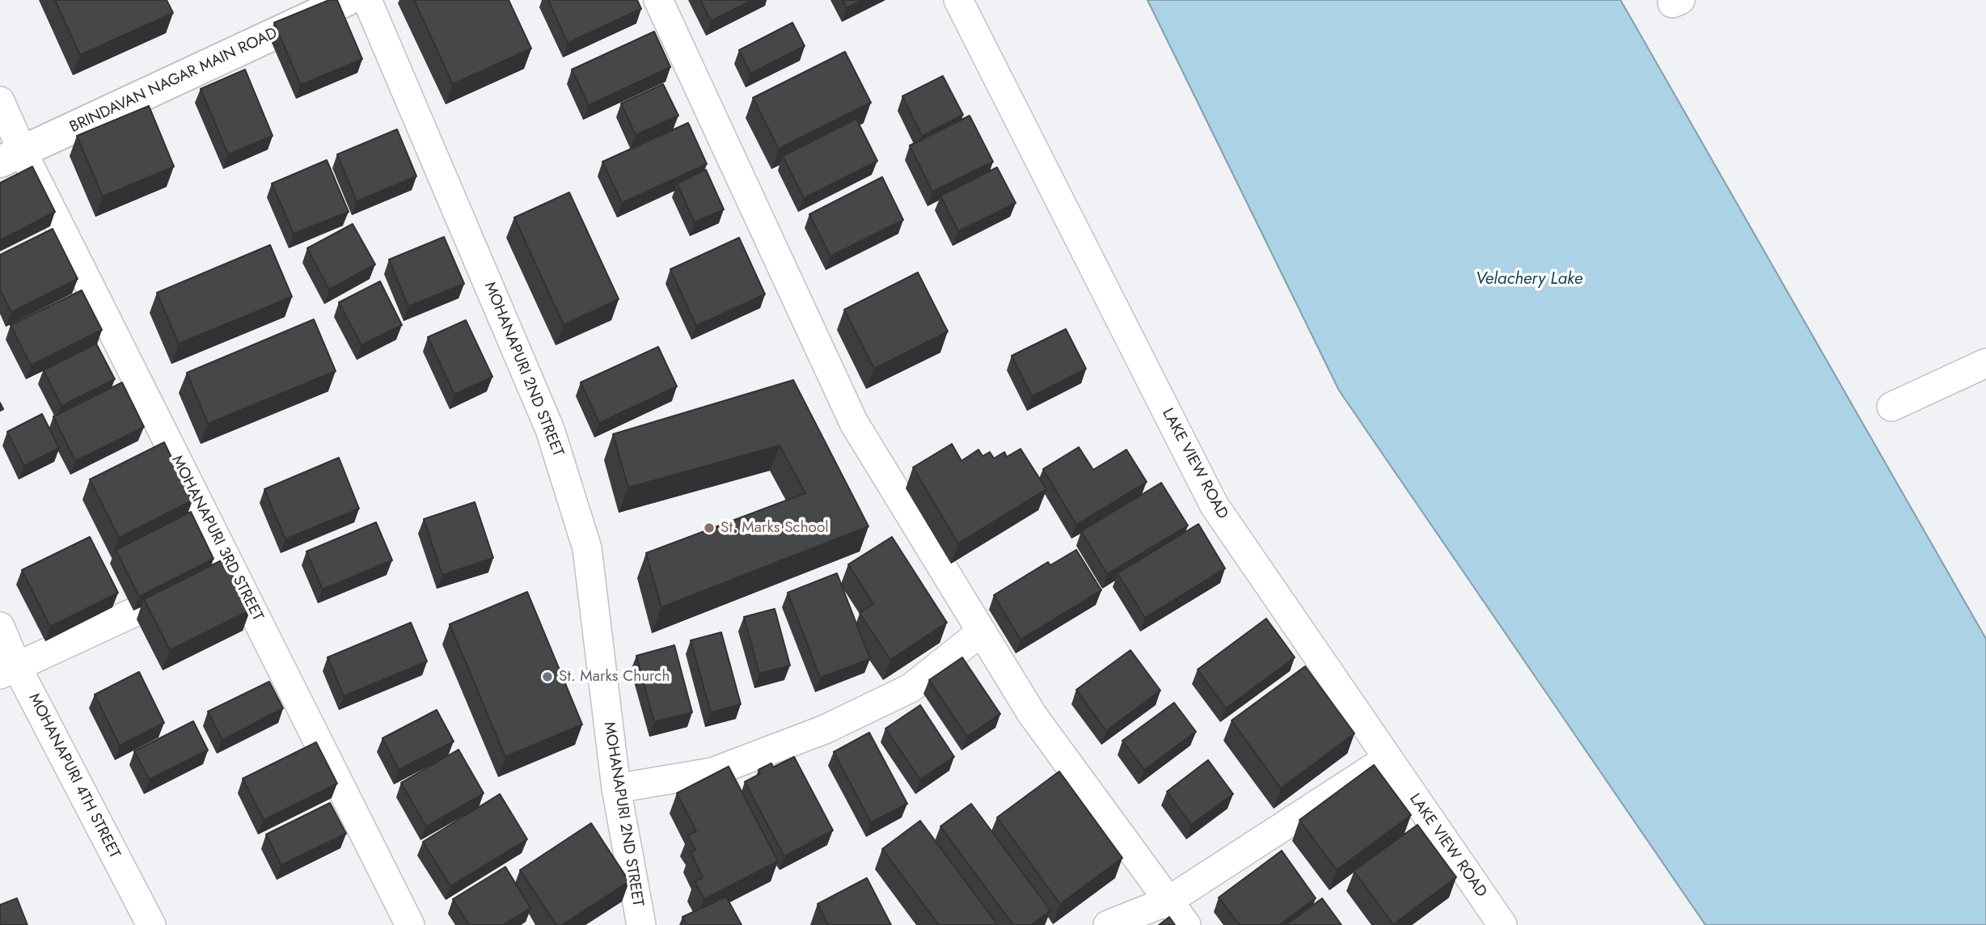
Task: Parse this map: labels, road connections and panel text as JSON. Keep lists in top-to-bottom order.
{
  "streets": {
    "street": [
      "BRINDAVAN NAGAR MAIN ROAD",
      "MOHANAPURI 2ND STREET",
      "LAKE VIEW ROAD",
      "MOHANAPURI 3RD STREET",
      "MOHANAPURI 4TH STREET"
    ]
  },
  "crossings": [
    ["BRINDAVAN NAGAR MAIN ROAD", "MOHANAPURI 3RD STREET"]
  ],
  "water": ["Velachery Lake"],
  "places": ["St. Marks School", "St. Marks Church"]
}
